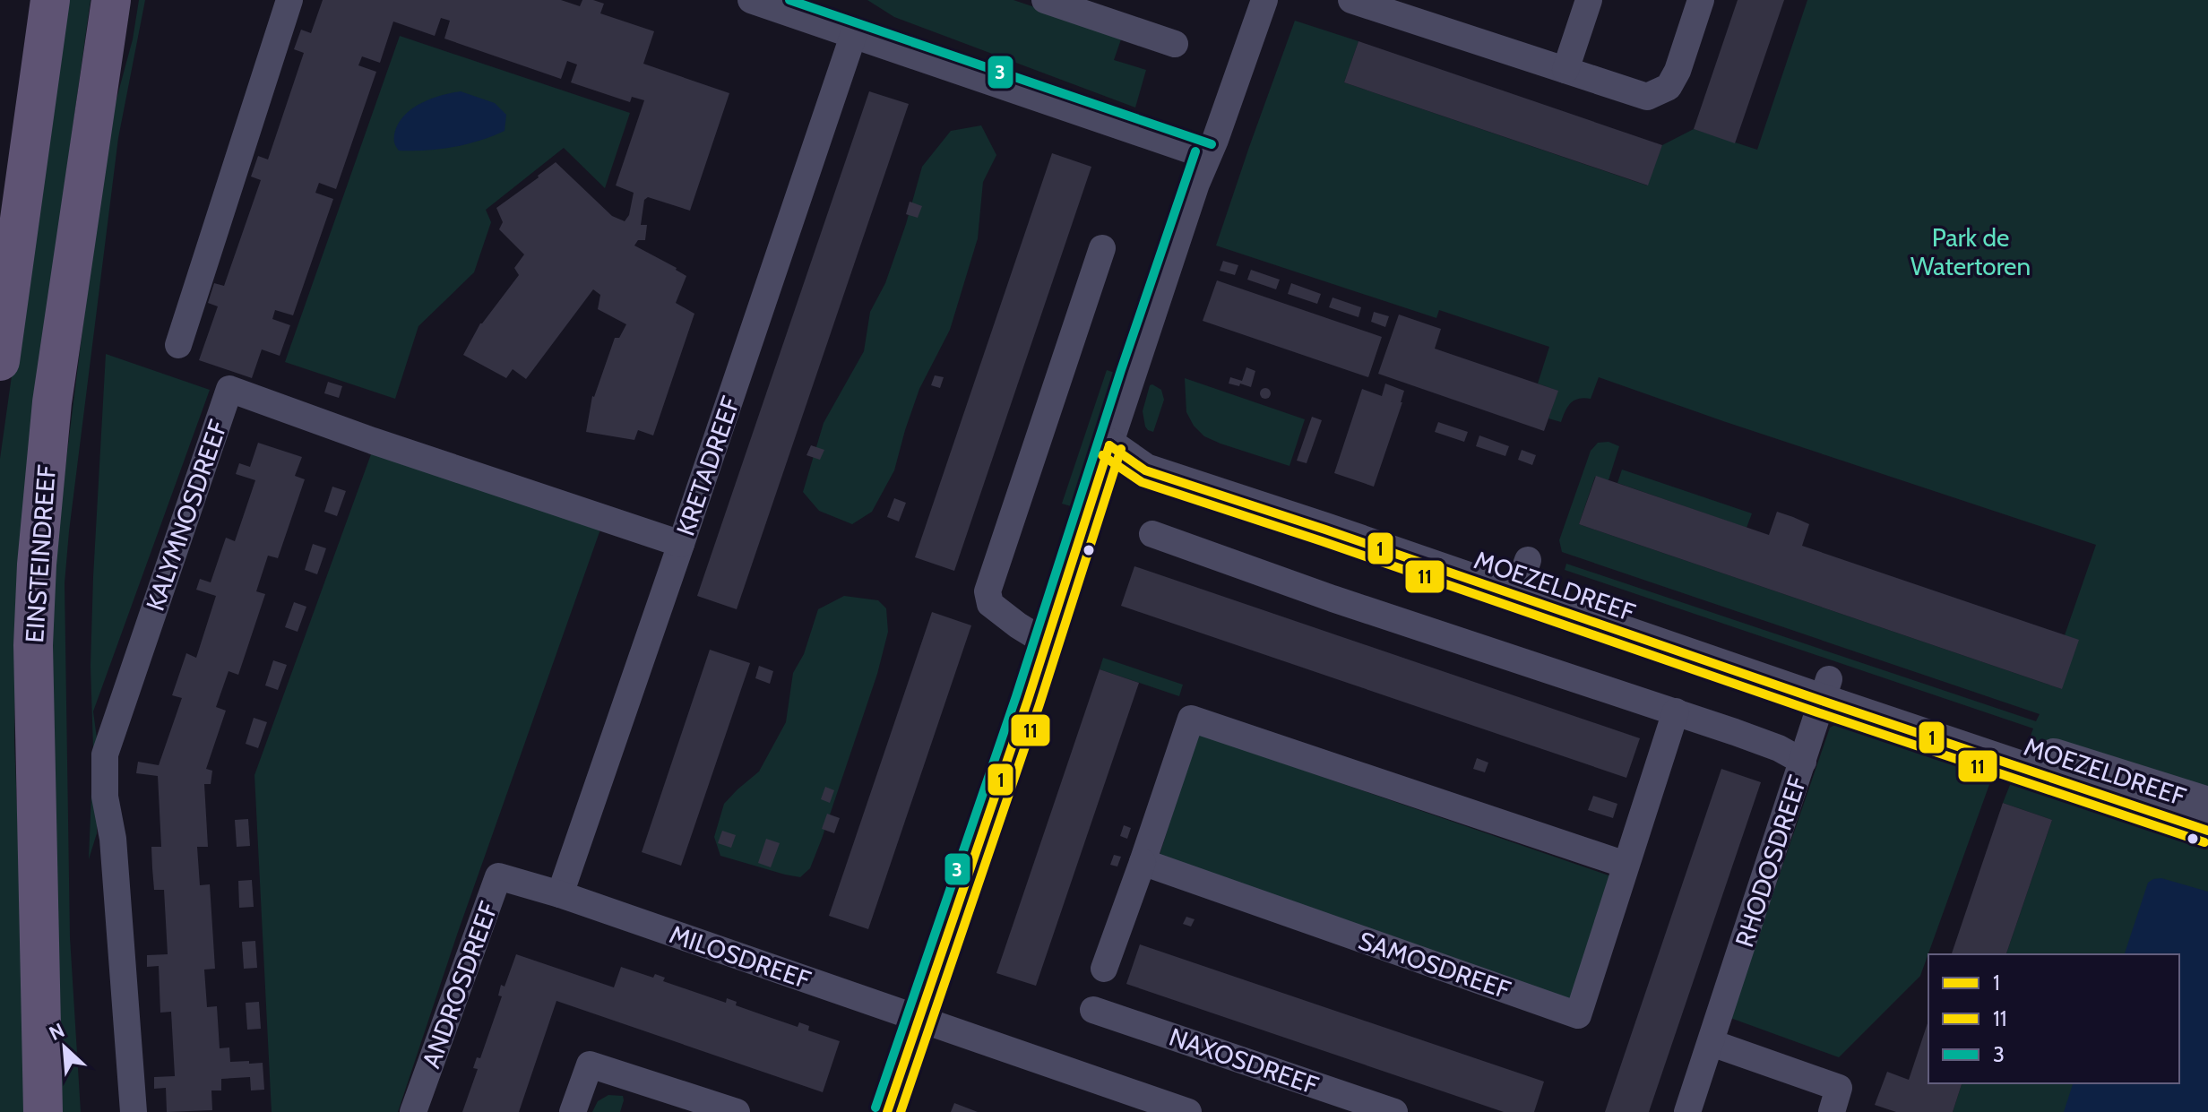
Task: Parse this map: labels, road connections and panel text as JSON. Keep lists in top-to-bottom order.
{
  "streets": {
    "main road": ["EINSTEINDREEF"],
    "street": [
      "KRETADREEF",
      "KALYMNOSDREEF",
      "MOEZELDREEF",
      "RHODOSDREEF",
      "MILOSDREEF",
      "SAMOSDREEF",
      "ANDROSDREEF",
      "NAXOSDREEF"
    ]
  },
  "crossings": [
    ["KRETADREEF", "KALYMNOSDREEF"],
    ["KRETADREEF", "MILOSDREEF"],
    ["KRETADREEF", "ANDROSDREEF"],
    ["MOEZELDREEF", "RHODOSDREEF"],
    ["MILOSDREEF", "ANDROSDREEF"]
  ],
  "parks": ["Park de Watertoren"],
  "lines": ["transit line 3", "transit line 1", "transit line 11"],
  "legend": ["1", "11", "3"],
  "north": "top left"
}
